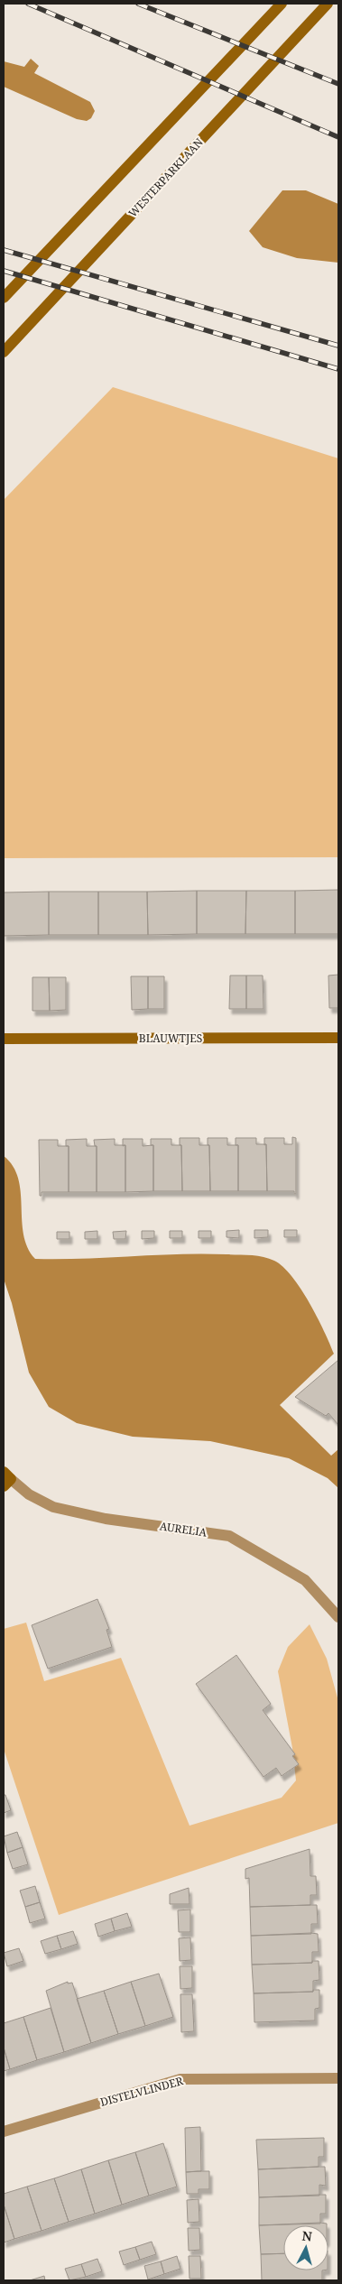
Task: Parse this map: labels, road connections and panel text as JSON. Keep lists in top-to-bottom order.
{
  "streets": {
    "main road": ["WESTERPARKLAAN", "BLAUWTJES"],
    "street": ["AURELIA", "DISTELVLINDER"]
  },
  "north": "top"
}
